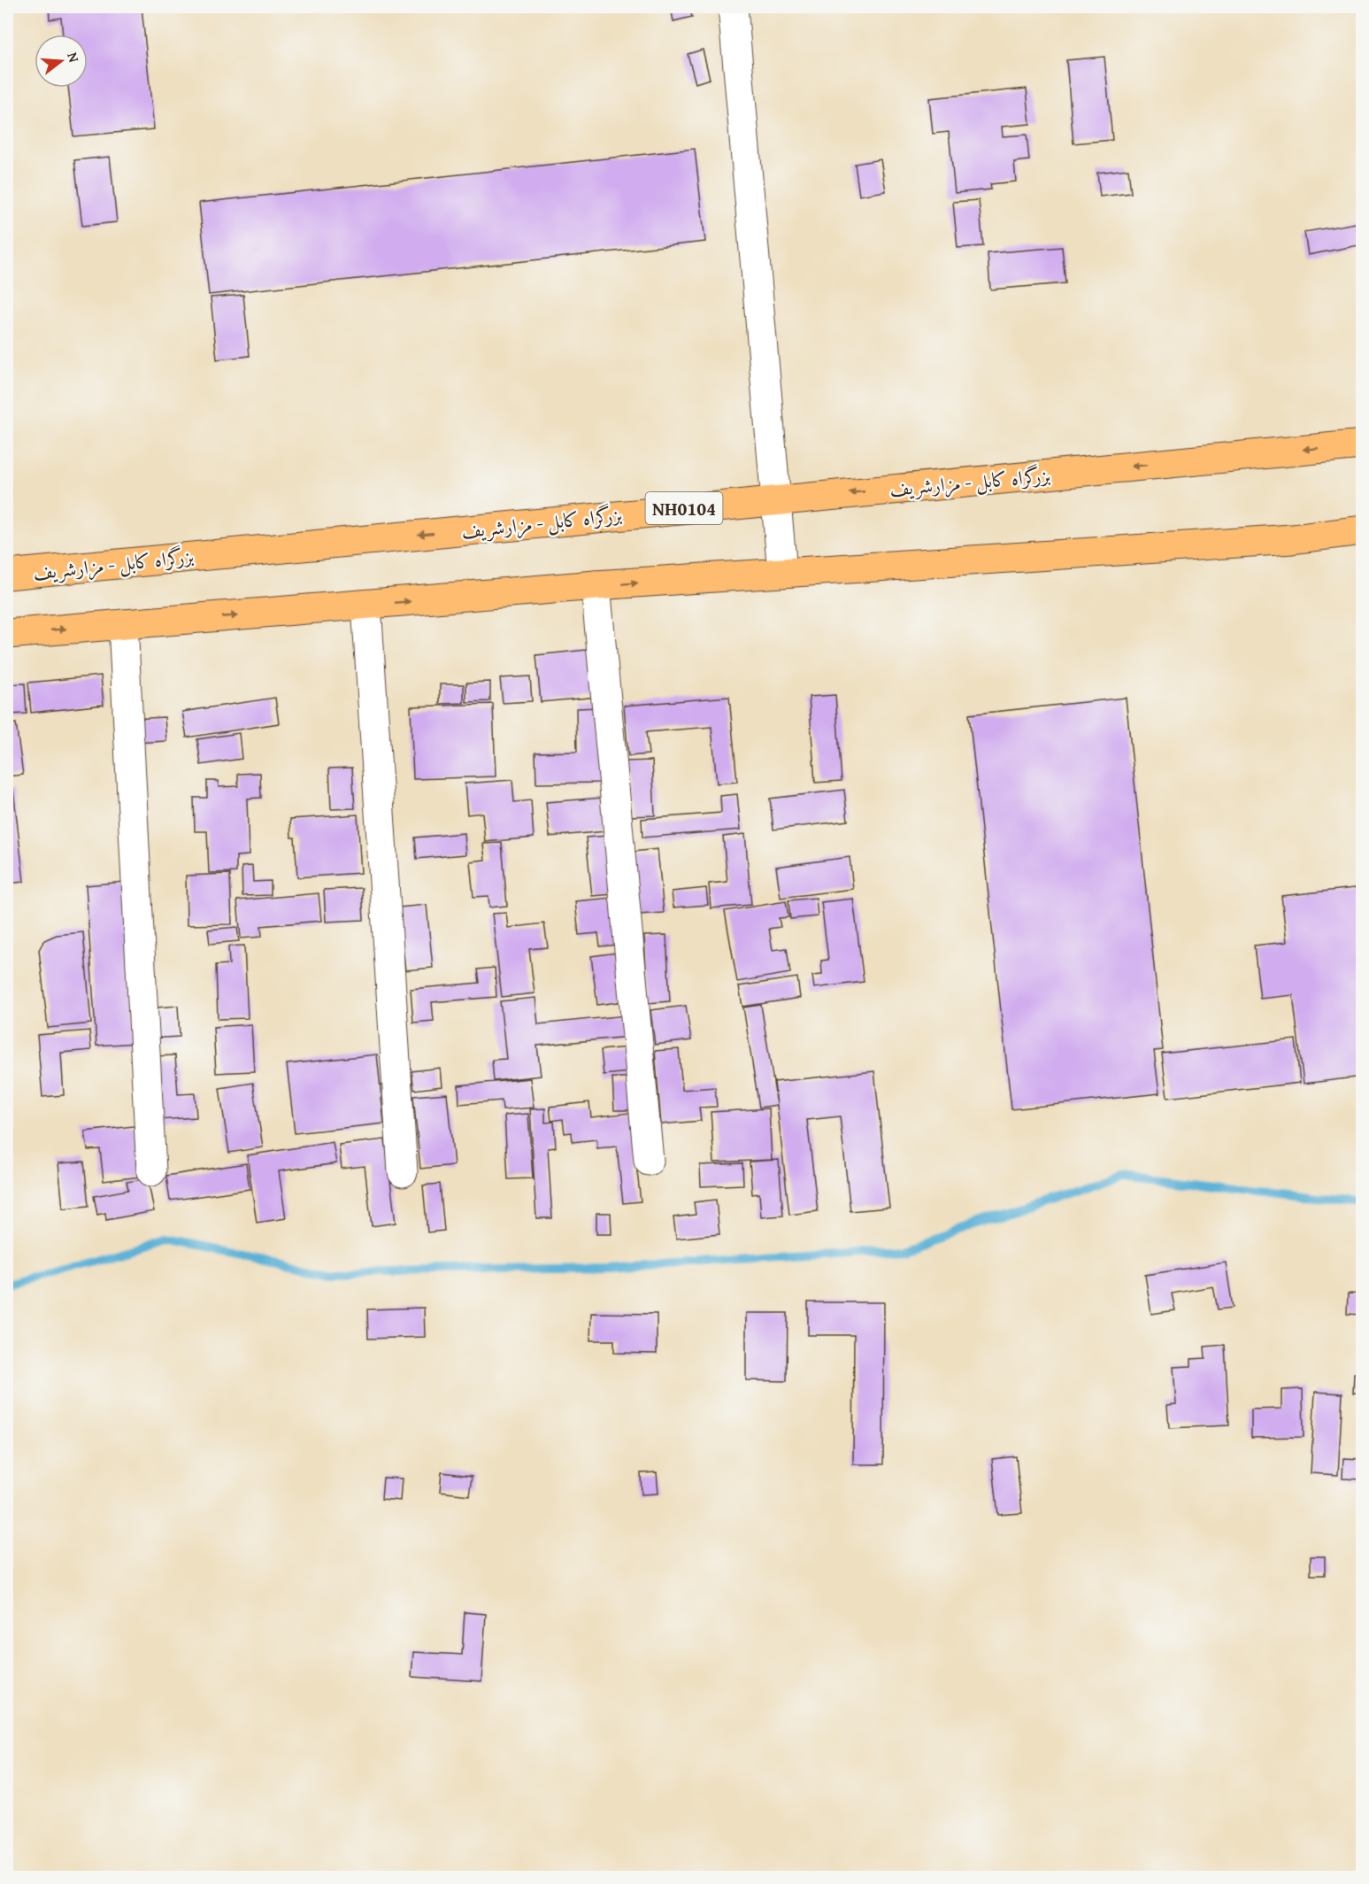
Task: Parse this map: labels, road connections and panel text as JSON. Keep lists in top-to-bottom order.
{
  "streets": {
    "highway": ["بزرگراه کابل - مزارشریف", "NH0104"]
  },
  "north": "right"
}
